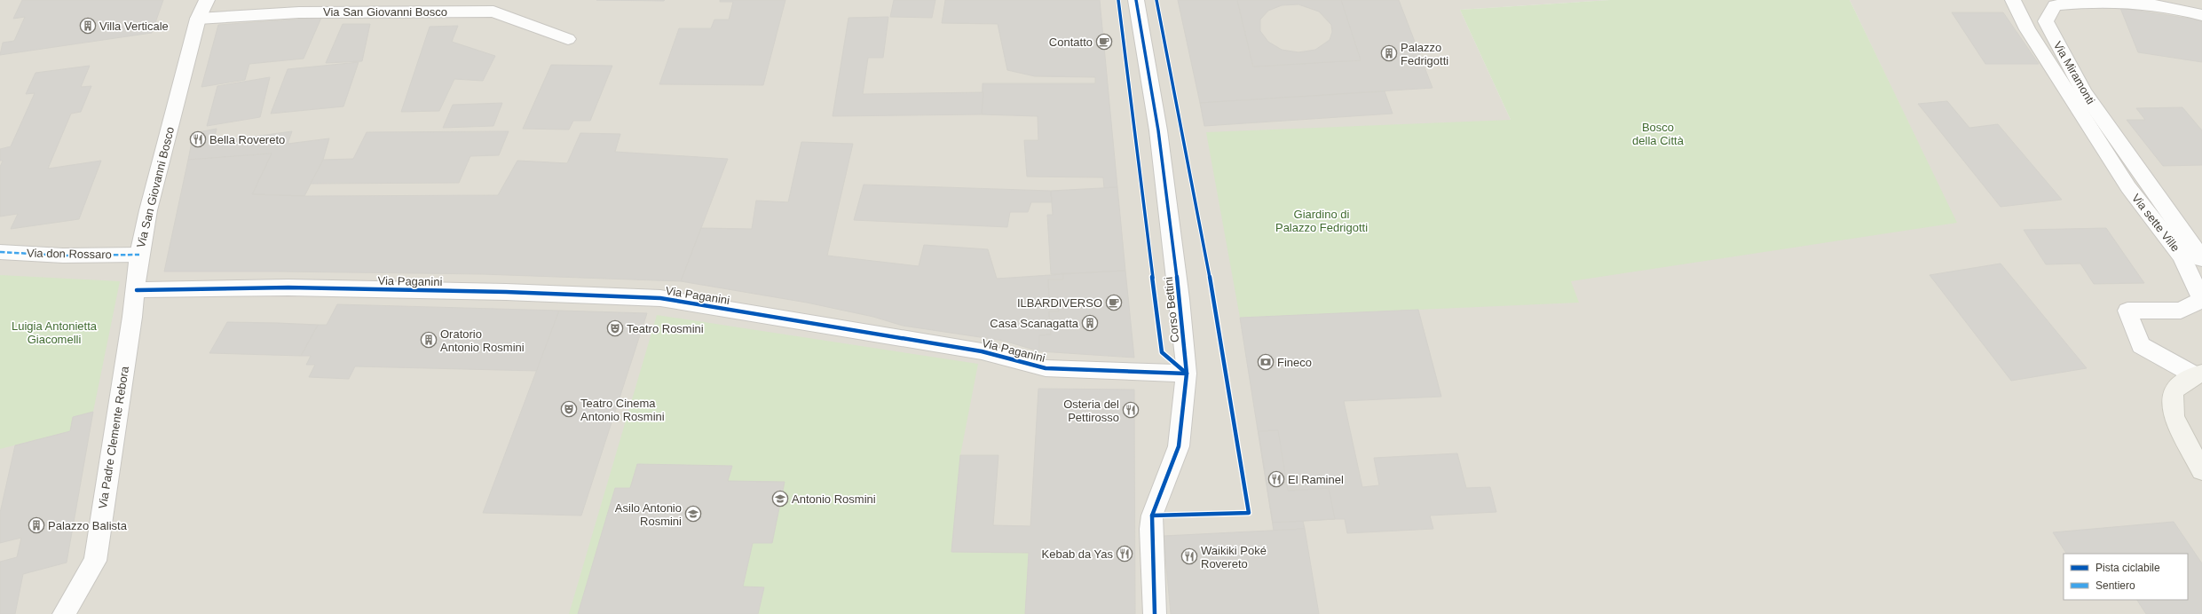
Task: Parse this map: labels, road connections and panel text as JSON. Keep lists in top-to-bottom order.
{
  "streets": {
    "street": [
      "Via San Giovanni Bosco",
      "Via Miramonti",
      "Via sette Ville",
      "Via don Rossaro",
      "Via Paganini",
      "Corso Bettini",
      "Via Padre Clemente Rebora"
    ]
  },
  "crossings": [
    ["Via San Giovanni Bosco", "Via don Rossaro"],
    ["Via San Giovanni Bosco", "Via Paganini"],
    ["Via San Giovanni Bosco", "Via Padre Clemente Rebora"],
    ["Via Paganini", "Corso Bettini"]
  ],
  "parks": ["Bosco della Città", "Giardino di Palazzo Fedrigotti", "Luigia Antonietta Giacomelli"],
  "places": {
    "building": [
      "Villa Verticale",
      "Palazzo Fedrigotti",
      "Casa Scanagatta",
      "Oratorio Antonio Rosmini",
      "Palazzo Balista"
    ],
    "cafe": ["Contatto", "ILBARDIVERSO"],
    "restaurant": [
      "Bella Rovereto",
      "Osteria del Pettirosso",
      "El Raminel",
      "Kebab da Yas",
      "Waikiki Poké Rovereto"
    ],
    "theatre": ["Teatro Rosmini", "Teatro Cinema Antonio Rosmini"],
    "bank": ["Fineco"],
    "school or university": ["Antonio Rosmini", "Asilo Antonio Rosmini"]
  },
  "legend": ["Pista ciclabile", "Sentiero"]
}
